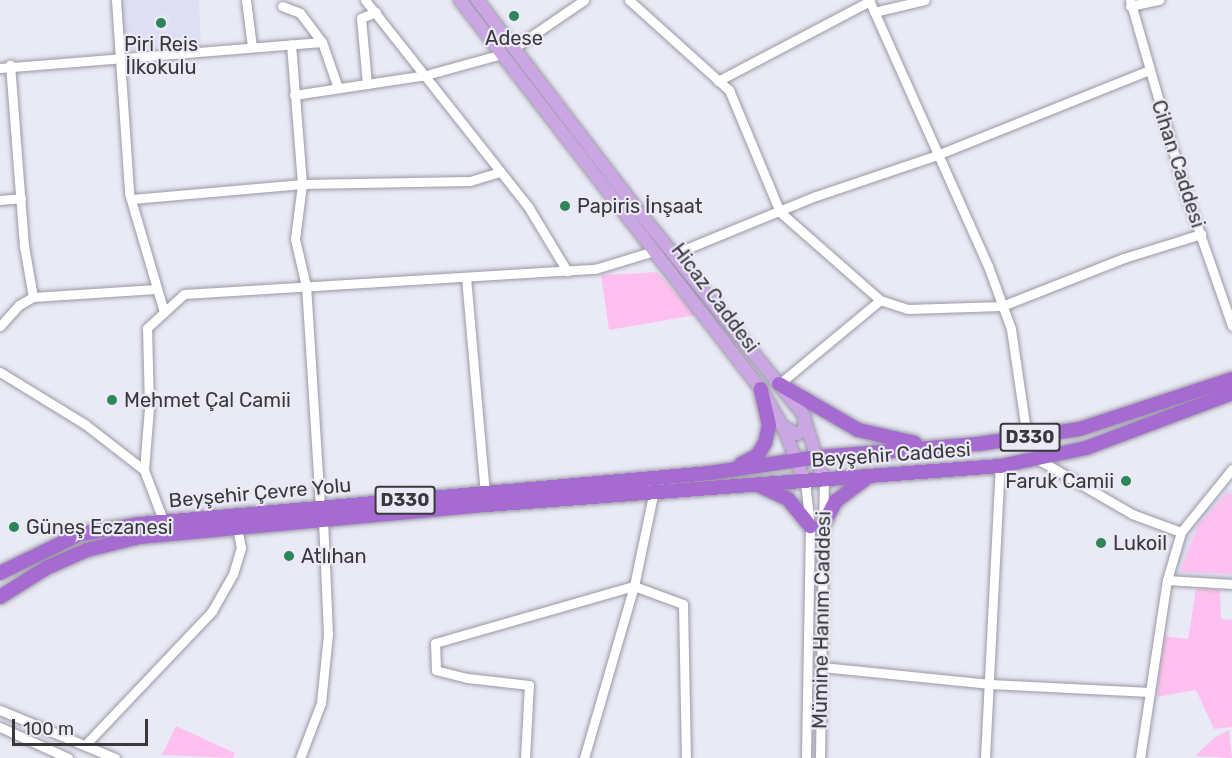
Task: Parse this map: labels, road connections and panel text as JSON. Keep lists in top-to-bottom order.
{
  "streets": {
    "highway": ["D330", "Beyşehir Caddesi", "Beyşehir Çevre Yolu"],
    "main road": ["Hicaz Caddesi"],
    "street": ["Cihan Caddesi", "Mümine Hanım Caddesi"]
  },
  "crossings": [
    ["Hicaz Caddesi", "Beyşehir Caddesi"],
    ["Hicaz Caddesi", "Beyşehir Çevre Yolu"],
    ["Hicaz Caddesi", "Mümine Hanım Caddesi"],
    ["Beyşehir Caddesi", "Beyşehir Çevre Yolu"],
    ["Beyşehir Caddesi", "Mümine Hanım Caddesi"]
  ],
  "places": [
    "Adese",
    "Piri Reis İlkokulu",
    "Papiris İnşaat",
    "Mehmet Çal Camii",
    "Faruk Camii",
    "Güneş Eczanesi",
    "Lukoil",
    "Atlıhan"
  ],
  "scale_bar": "100 m"
}
